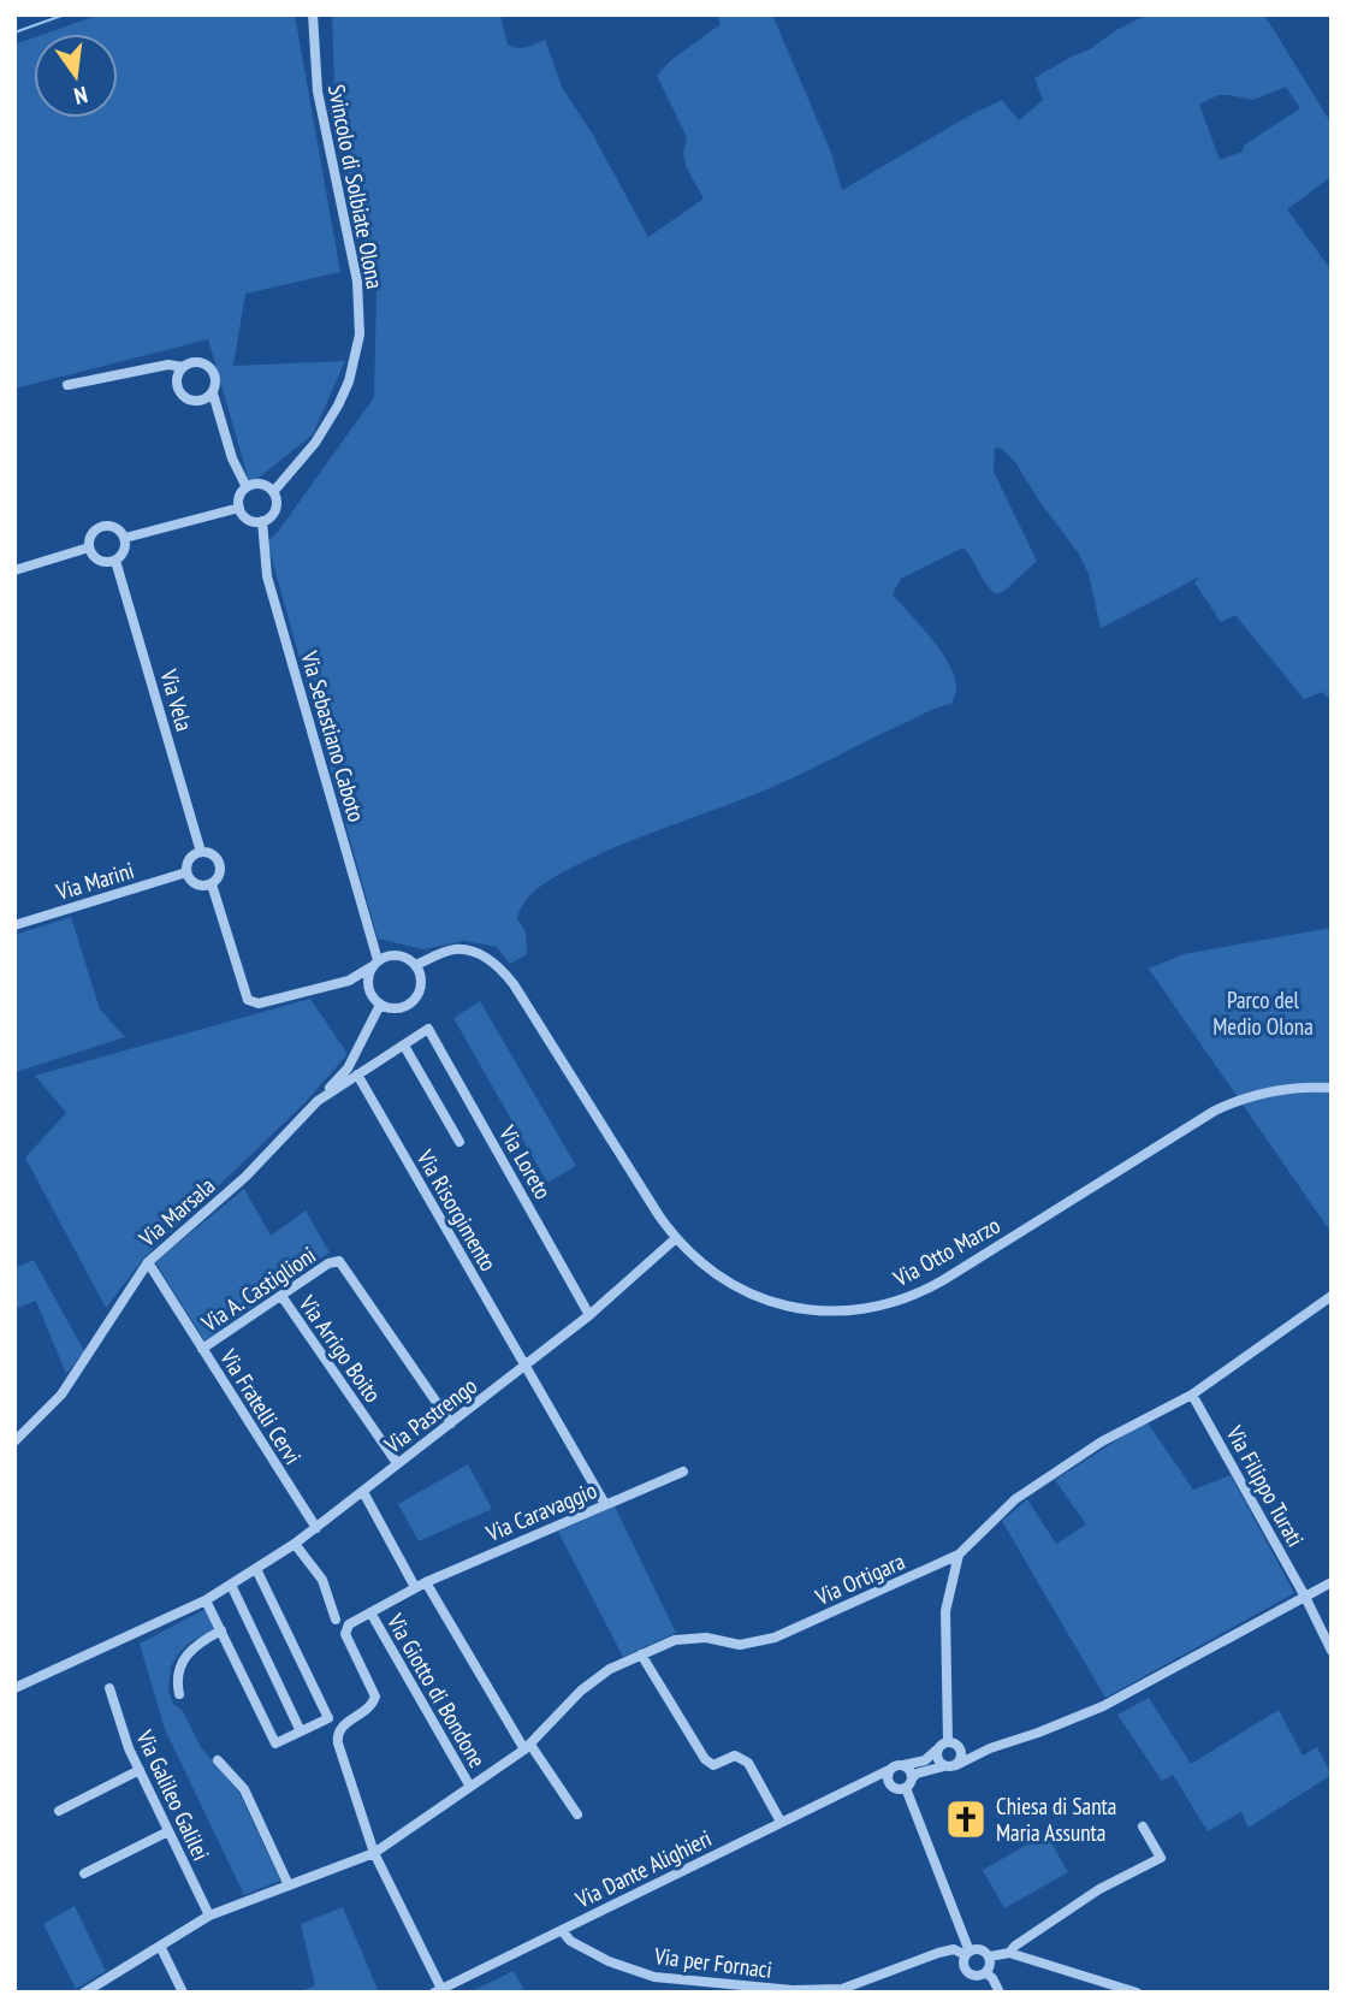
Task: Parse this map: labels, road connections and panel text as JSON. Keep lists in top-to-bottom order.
{
  "streets": {
    "street": [
      "Svincolo di Solbiate Olona",
      "Via Vela",
      "Via Sebastiano Caboto",
      "Via Marini",
      "Via Loreto",
      "Via Risorgimento",
      "Via Marsala",
      "Via Otto Marzo",
      "Via A. Castiglioni",
      "Via Arrigo Boito",
      "Via Fratelli Cervi",
      "Via Pastrengo",
      "Via Filippo Turati",
      "Via Caravaggio",
      "Via Ortigara",
      "Via Giotto di Bondone",
      "Via Galileo Galilei",
      "Via Dante Alighieri",
      "Via per Fornaci"
    ]
  },
  "crossings": [
    ["Svincolo di Solbiate Olona", "Via Sebastiano Caboto"],
    ["Via Vela", "Via Sebastiano Caboto"],
    ["Via Vela", "Via Marini"],
    ["Via Vela", "Via Marsala"],
    ["Via Vela", "Via Otto Marzo"],
    ["Via Sebastiano Caboto", "Via Marsala"],
    ["Via Sebastiano Caboto", "Via Otto Marzo"],
    ["Via Loreto", "Via Marsala"],
    ["Via Loreto", "Via Pastrengo"],
    ["Via Risorgimento", "Via Marsala"],
    ["Via Risorgimento", "Via Pastrengo"],
    ["Via Risorgimento", "Via Caravaggio"],
    ["Via Marsala", "Via Otto Marzo"],
    ["Via Marsala", "Via Fratelli Cervi"],
    ["Via Otto Marzo", "Via Pastrengo"],
    ["Via A. Castiglioni", "Via Arrigo Boito"],
    ["Via A. Castiglioni", "Via Fratelli Cervi"],
    ["Via A. Castiglioni", "Via Pastrengo"],
    ["Via Arrigo Boito", "Via Pastrengo"],
    ["Via Fratelli Cervi", "Via Pastrengo"],
    ["Via Filippo Turati", "Via Ortigara"],
    ["Via Caravaggio", "Via Giotto di Bondone"],
    ["Via Ortigara", "Via Giotto di Bondone"],
    ["Via Ortigara", "Via Galileo Galilei"],
    ["Via Dante Alighieri", "Via per Fornaci"]
  ],
  "parks": ["Parco del Medio Olona"],
  "places": {
    "church": ["Chiesa di Santa Maria Assunta"]
  },
  "north": "bottom"
}
